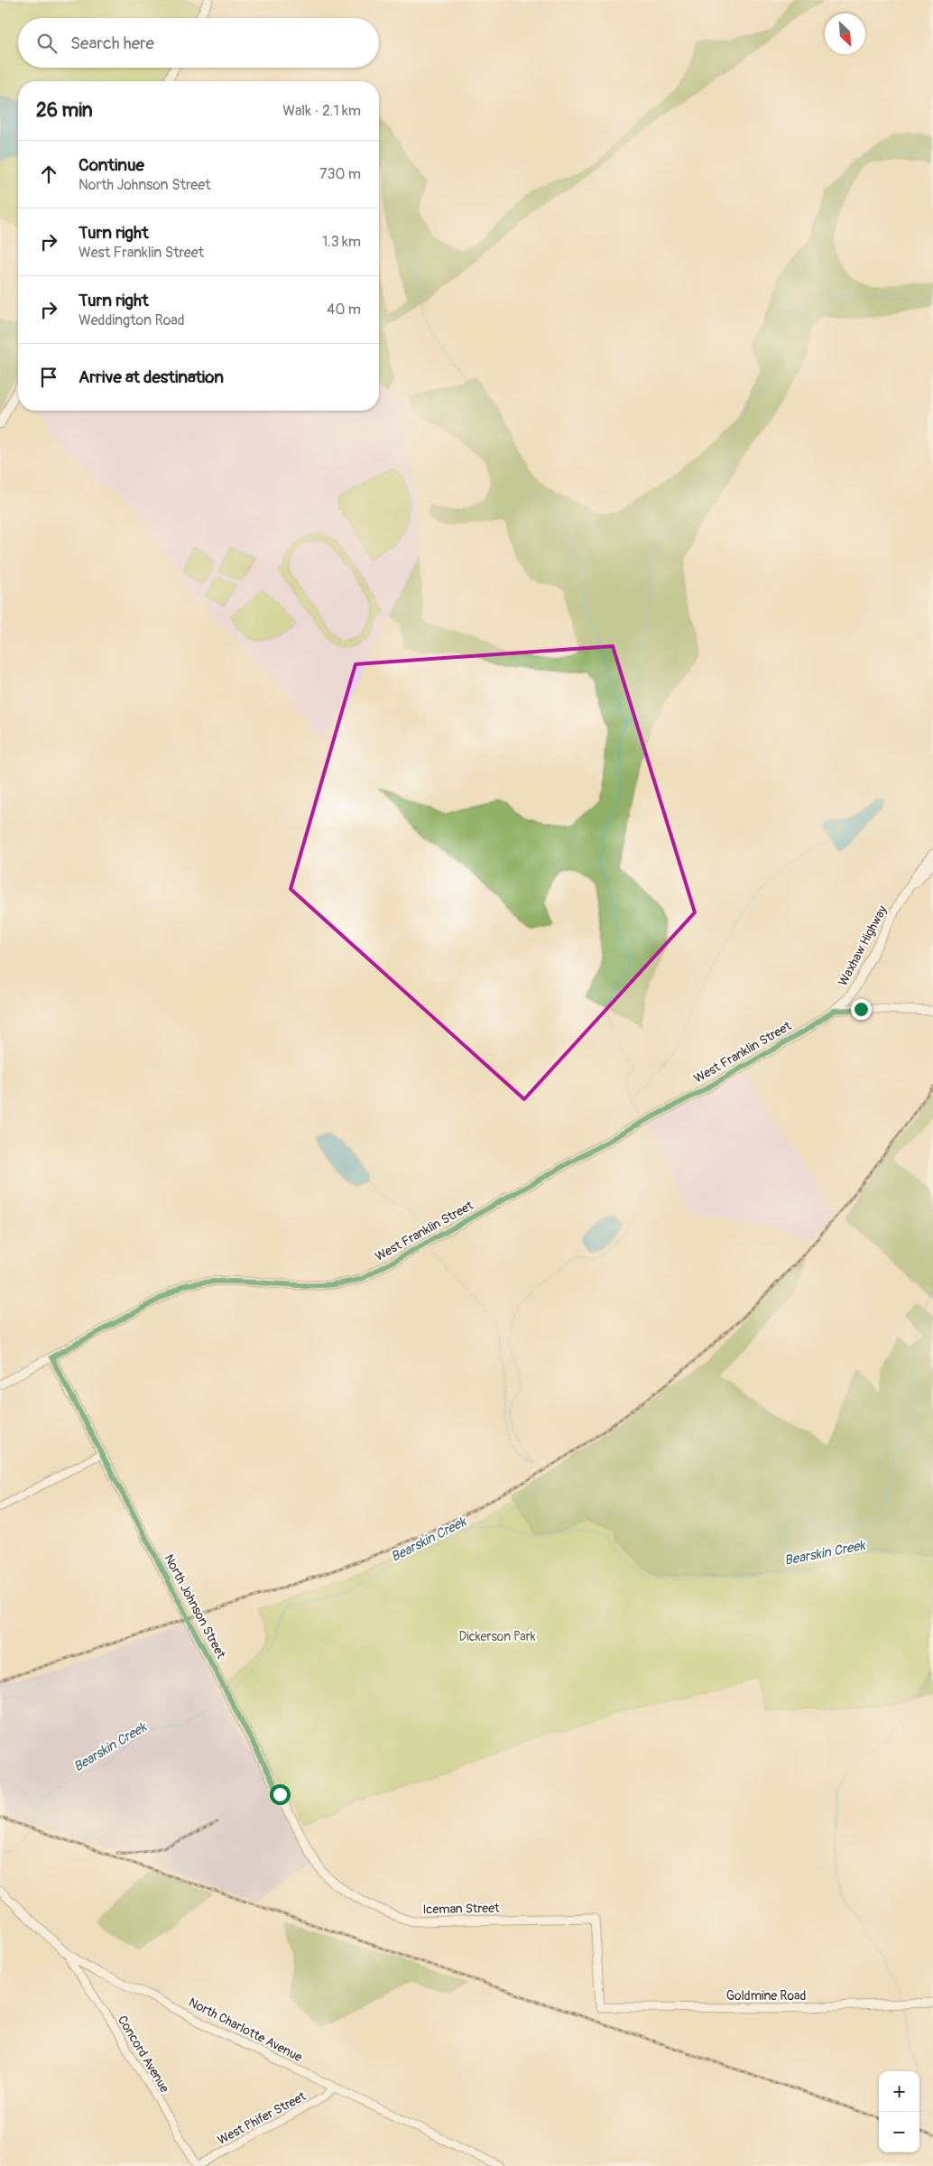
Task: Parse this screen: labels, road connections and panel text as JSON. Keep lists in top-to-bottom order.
{
  "streets": {
    "main road": [
      "Waxhaw Highway",
      "West Franklin Street",
      "North Johnson Street",
      "Iceman Street",
      "Goldmine Road",
      "North Charlotte Avenue"
    ],
    "street": ["Concord Avenue", "West Phifer Street"]
  },
  "crossings": [
    ["Waxhaw Highway", "West Franklin Street"],
    ["West Franklin Street", "North Johnson Street"],
    ["North Johnson Street", "Iceman Street"],
    ["Iceman Street", "Goldmine Road"],
    ["North Charlotte Avenue", "Concord Avenue"],
    ["North Charlotte Avenue", "West Phifer Street"],
    ["Concord Avenue", "West Phifer Street"]
  ],
  "water": ["Bearskin Creek"],
  "parks": ["Dickerson Park"],
  "north": "bottom right",
  "page": {
    "search": "Search here",
    "heading": ["26 min", "Walk · 2.1 km"],
    "list": [
      ["Continue", "North Johnson Street", "730 m"],
      ["Turn right", "West Franklin Street", "1.3 km"],
      ["Turn right", "Weddington Road", "40 m"],
      "Arrive at destination"
    ],
    "map_buttons": ["+", "−"]
  }
}
